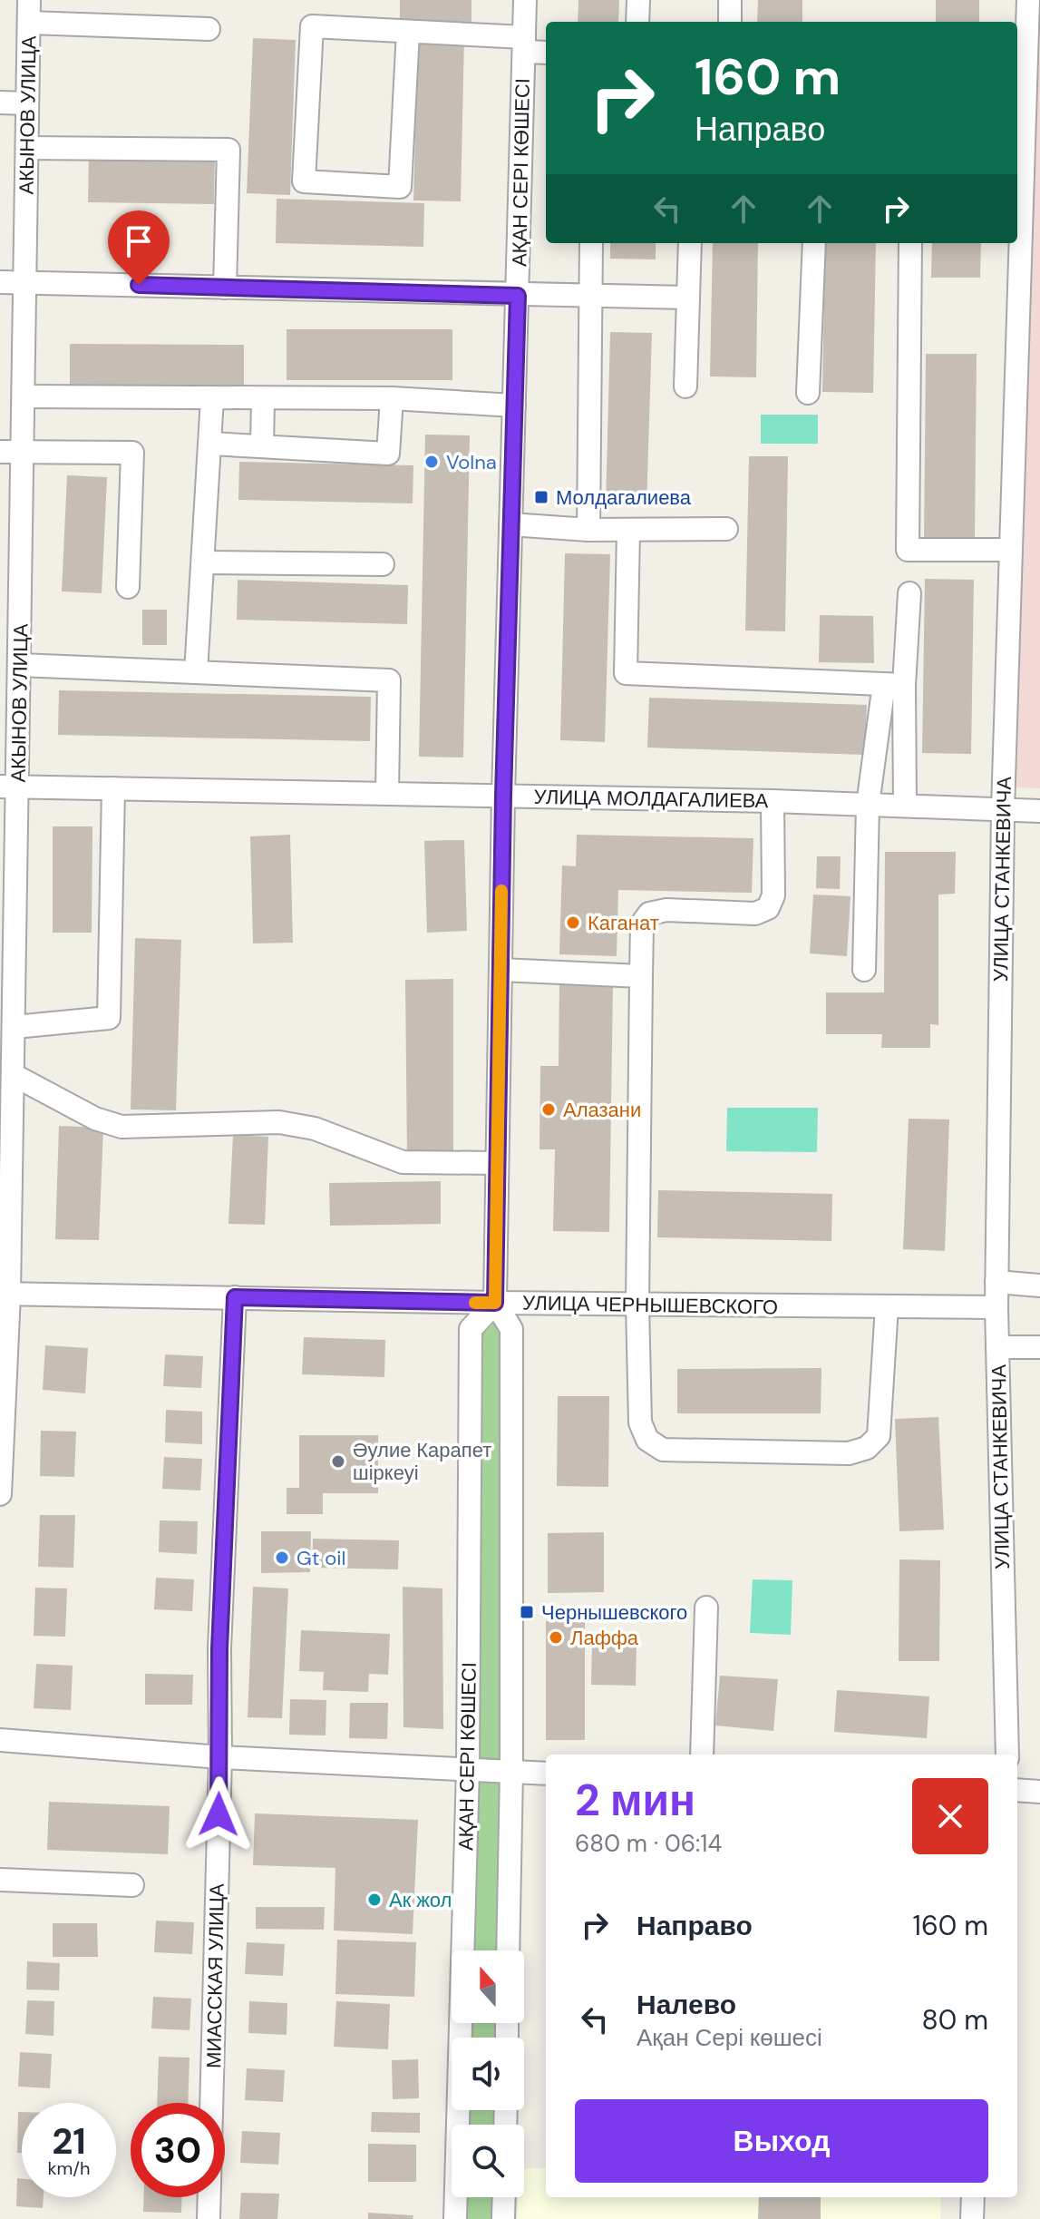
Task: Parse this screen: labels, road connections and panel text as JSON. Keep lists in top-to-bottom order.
{
  "streets": {
    "street": [
      "АКЫНОВ УЛИЦА",
      "АҚАН СЕРІ КӨШЕСІ",
      "УЛИЦА МОЛДАГАЛИЕВА",
      "УЛИЦА СТАНКЕВИЧА",
      "УЛИЦА ЧЕРНЫШЕВСКОГО",
      "МИАССКАЯ УЛИЦА"
    ]
  },
  "crossings": [
    ["АКЫНОВ УЛИЦА", "УЛИЦА МОЛДАГАЛИЕВА"],
    ["АКЫНОВ УЛИЦА", "УЛИЦА ЧЕРНЫШЕВСКОГО"],
    ["АҚАН СЕРІ КӨШЕСІ", "УЛИЦА МОЛДАГАЛИЕВА"],
    ["АҚАН СЕРІ КӨШЕСІ", "УЛИЦА ЧЕРНЫШЕВСКОГО"],
    ["УЛИЦА МОЛДАГАЛИЕВА", "УЛИЦА СТАНКЕВИЧА"],
    ["УЛИЦА СТАНКЕВИЧА", "УЛИЦА ЧЕРНЫШЕВСКОГО"],
    ["УЛИЦА ЧЕРНЫШЕВСКОГО", "МИАССКАЯ УЛИЦА"]
  ],
  "places": {
    "other": [
      "Volna",
      "Каганат",
      "Алазани",
      "Әулие Карапет шіркеуі",
      "Gt oil",
      "Лаффа",
      "Ак жол"
    ],
    "transit": ["Молдагалиева", "Чернышевского"]
  },
  "north": "top",
  "page": {
    "turn": ["160 m", "Направо"],
    "heading": ["2 мин", "680 m · 06:14"],
    "list": [
      {
        "name": "Направо",
        "value": "160 m"
      },
      {
        "name": "Налево",
        "note": "Ақан Сері көшесі",
        "value": "80 m"
      }
    ],
    "buttons": "Выход",
    "speed": "21 km/h",
    "limit": "30"
  }
}
